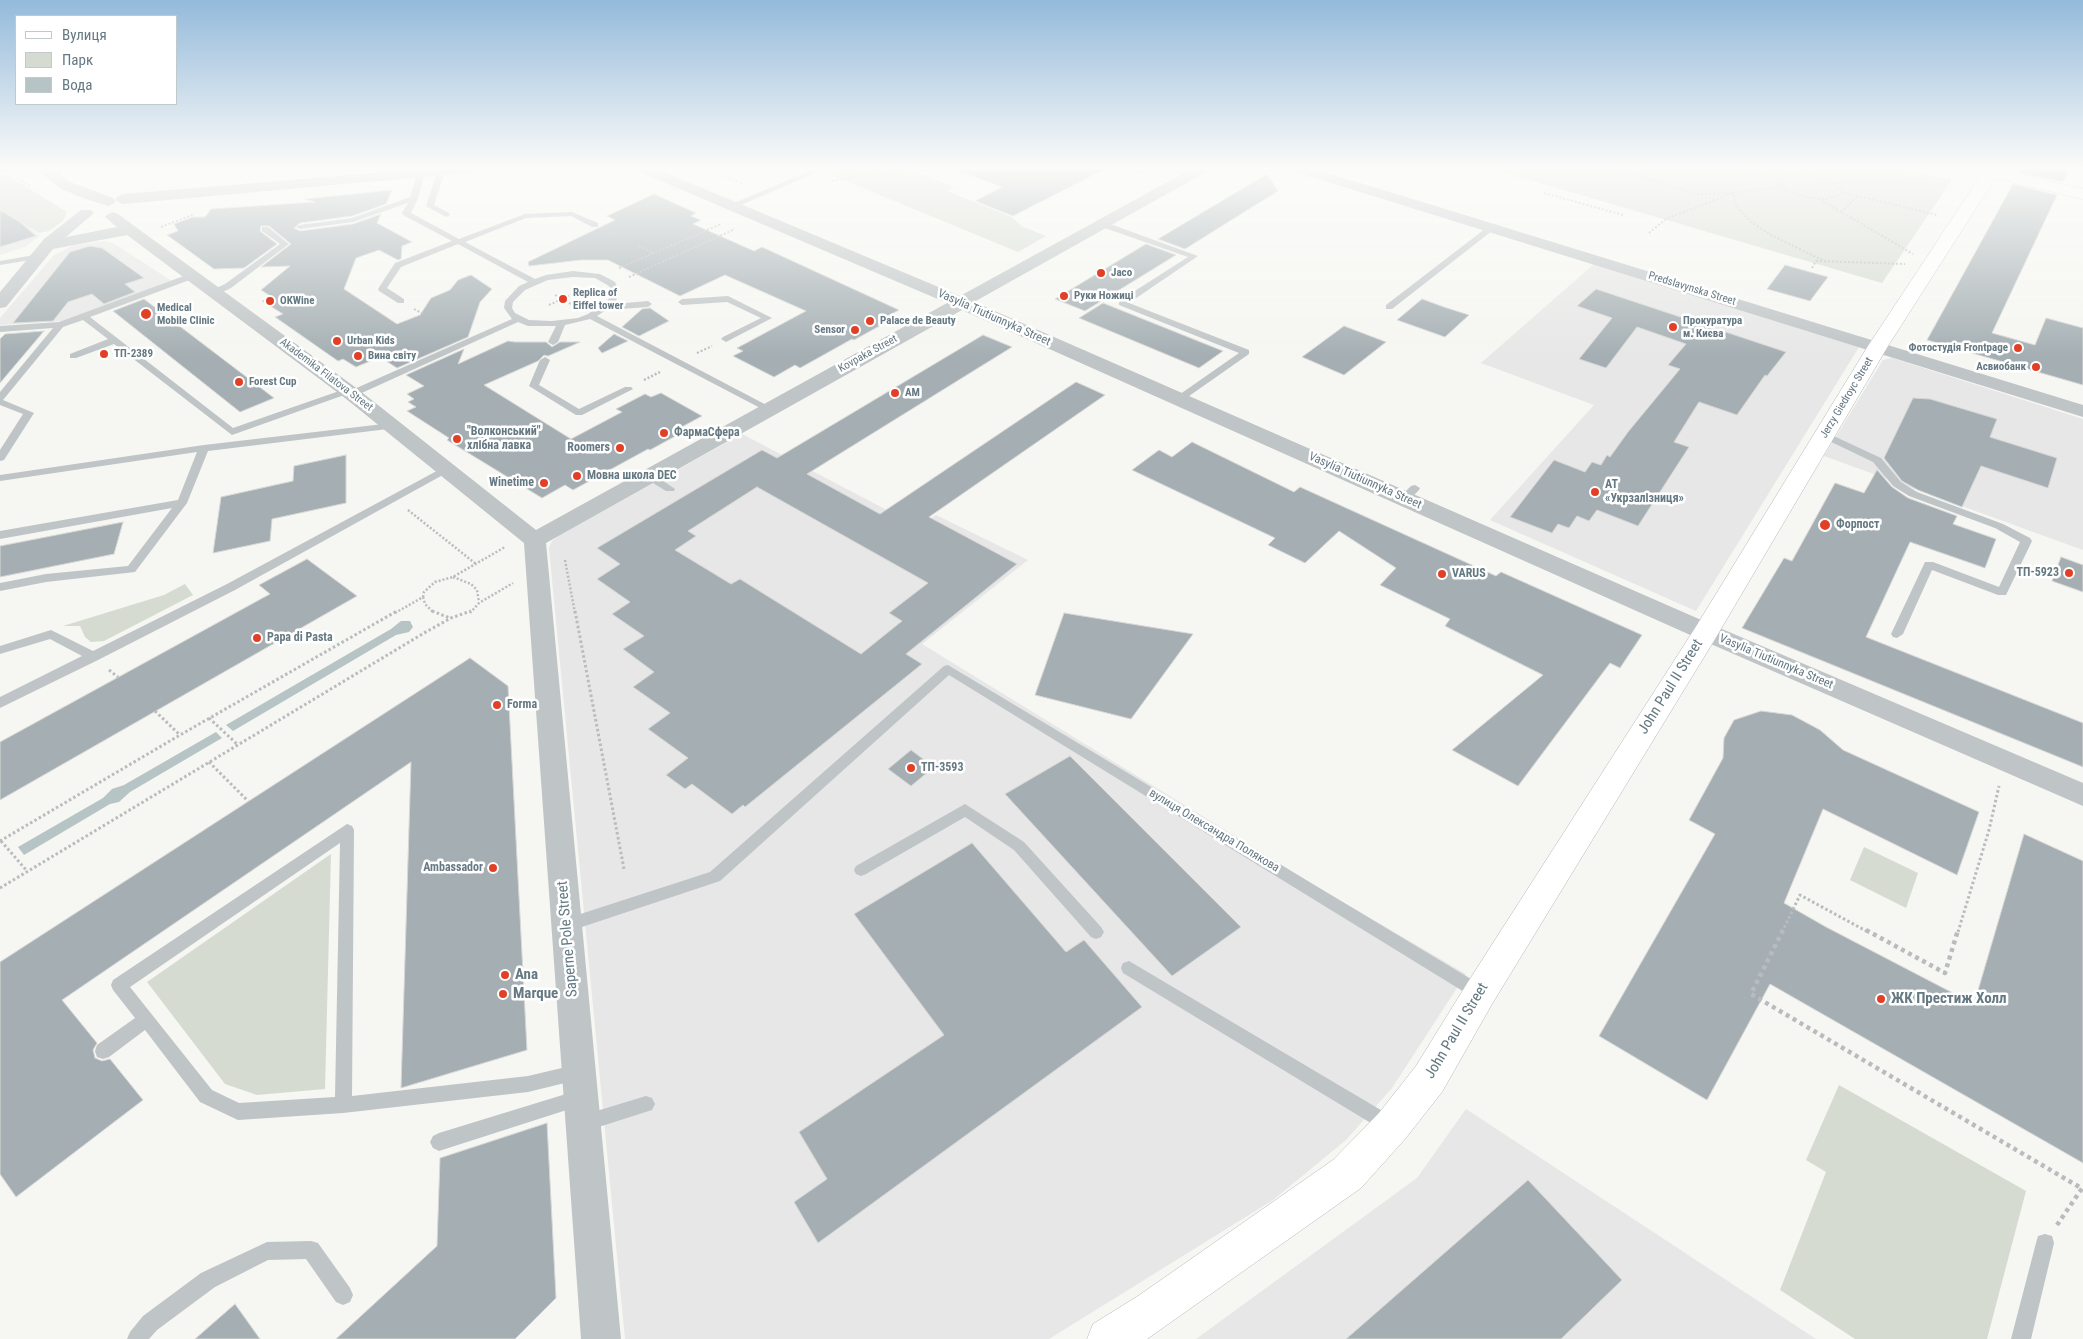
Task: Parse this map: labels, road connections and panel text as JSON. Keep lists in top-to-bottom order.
{
  "streets": {
    "street": [
      "Predslavynska Street",
      "Vasylia Tiutiunnyka Street",
      "Kovpaka Street",
      "Akademika Filatova Street",
      "Jerzy Giedroyc Street",
      "John Paul II Street",
      "Saperne Pole Street"
    ],
    "lane": ["вулиця Олександра Полякова"]
  },
  "crossings": [
    ["Predslavynska Street", "Jerzy Giedroyc Street"],
    ["Vasylia Tiutiunnyka Street", "Kovpaka Street"],
    ["Vasylia Tiutiunnyka Street", "Jerzy Giedroyc Street"],
    ["Vasylia Tiutiunnyka Street", "John Paul II Street"],
    ["Kovpaka Street", "Akademika Filatova Street"],
    ["Kovpaka Street", "Saperne Pole Street"],
    ["Akademika Filatova Street", "Saperne Pole Street"],
    ["Jerzy Giedroyc Street", "John Paul II Street"],
    ["John Paul II Street", "вулиця Олександра Полякова"],
    ["вулиця Олександра Полякова", "Saperne Pole Street"]
  ],
  "places": [
    "Jaco",
    "Руки Ножиці",
    "Replica of Eiffel tower",
    "OKWine",
    "Medical Mobile Clinic",
    "Palace de Beauty",
    "Прокуратура м. Києва",
    "Sensor",
    "Urban Kids",
    "Фотостудія Frontpage",
    "ТП-2389",
    "Вина світу",
    "Асвиобанк",
    "Forest Cup",
    "AM",
    "ФармаСфера",
    "\"Волконський\" хлібна лавка",
    "Roomers",
    "Мовна школа DEC",
    "Winetime",
    "АТ «Укрзалізниця»",
    "Форпост",
    "ТП-5923",
    "VARUS",
    "Papa di Pasta",
    "Forma",
    "ТП-3593",
    "Ambassador",
    "Ana",
    "Marque",
    "ЖК Престиж Холл"
  ],
  "legend": ["Вулиця", "Парк", "Вода"]
}
